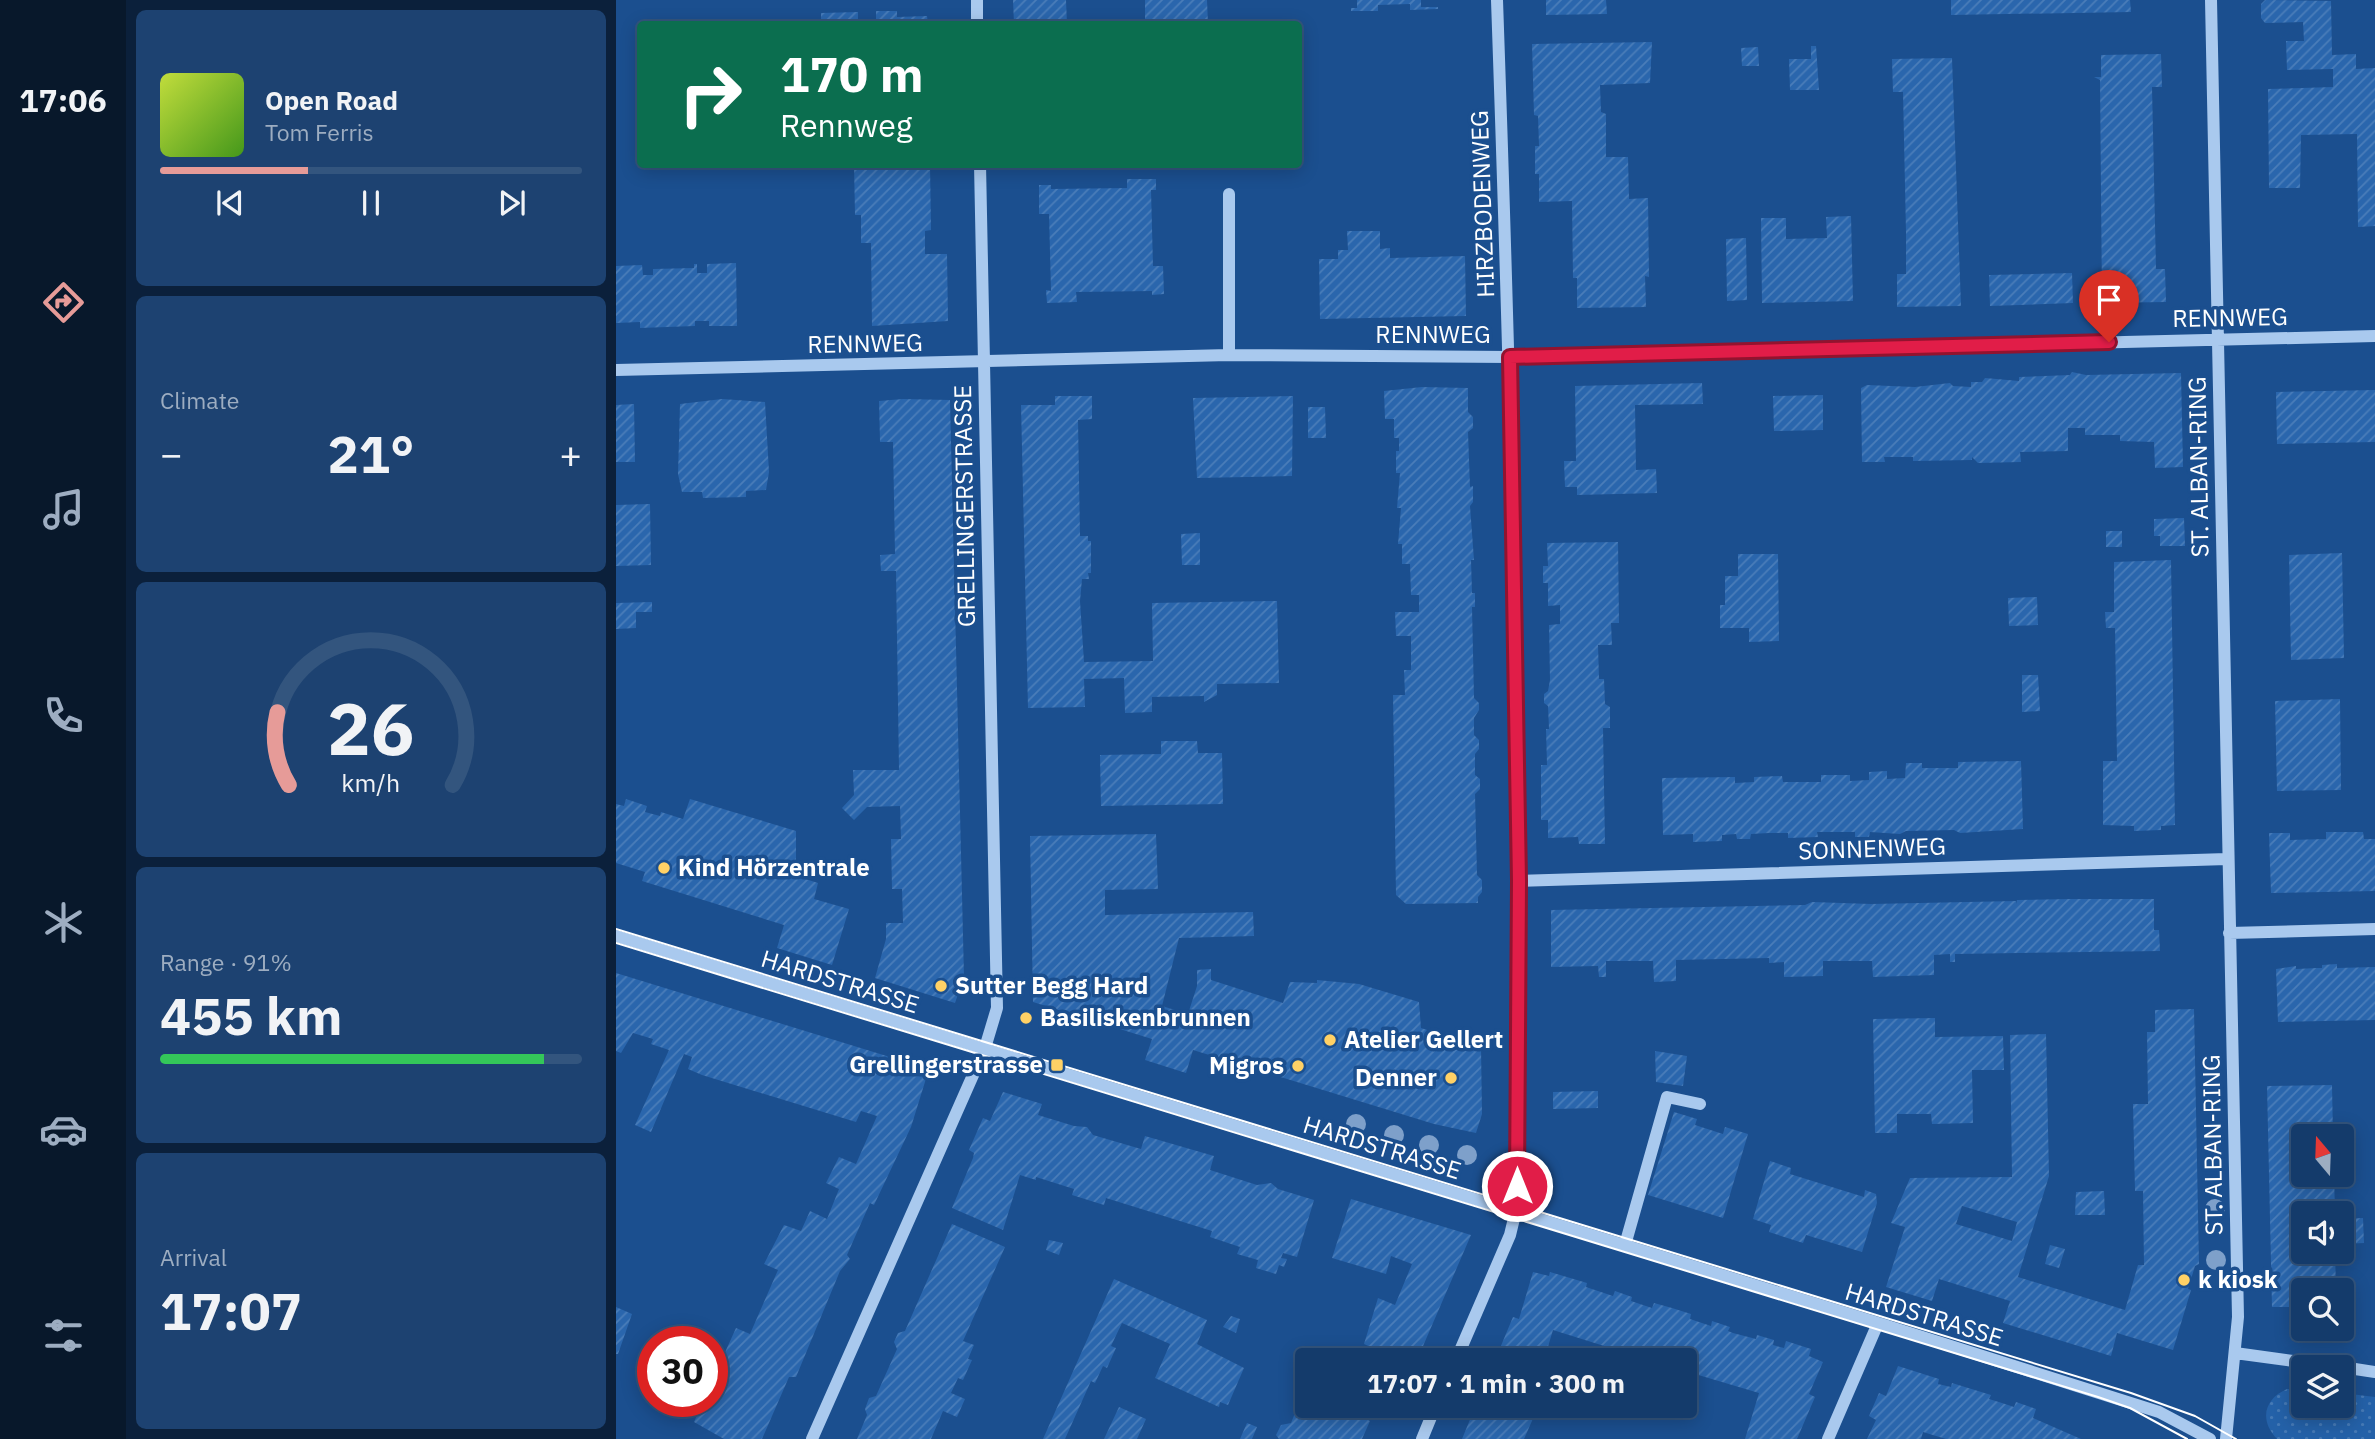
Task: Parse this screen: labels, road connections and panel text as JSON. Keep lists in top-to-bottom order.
{
  "streets": {
    "street": [
      "HIRZBODENWEG",
      "RENNWEG",
      "ST. ALBAN-RING",
      "GRELLINGERSTRASSE",
      "SONNENWEG",
      "HARDSTRASSE"
    ]
  },
  "crossings": [
    ["HIRZBODENWEG", "RENNWEG"],
    ["HIRZBODENWEG", "SONNENWEG"],
    ["HIRZBODENWEG", "HARDSTRASSE"],
    ["RENNWEG", "ST. ALBAN-RING"],
    ["RENNWEG", "GRELLINGERSTRASSE"],
    ["ST. ALBAN-RING", "SONNENWEG"],
    ["GRELLINGERSTRASSE", "HARDSTRASSE"]
  ],
  "places": {
    "other": [
      "Kind Hörzentrale",
      "Sutter Begg Hard",
      "Basiliskenbrunnen",
      "Atelier Gellert",
      "Migros",
      "Denner",
      "k kiosk"
    ],
    "transit": ["Grellingerstrasse"]
  },
  "north": "top",
  "page": {
    "tabs": "17:06",
    "turn": ["170 m", "Rennweg"],
    "song": ["Open Road", "Tom Ferris"],
    "tile": [
      "Climate",
      ["Range · 91%", "455 km"],
      ["Arrival", "17:07"]
    ],
    "heat": ["−", "21°", "+"],
    "limit": "30",
    "trip": "17:07 · 1 min · 300 m",
    "gauge": ["26", "km/h"]
  }
}
